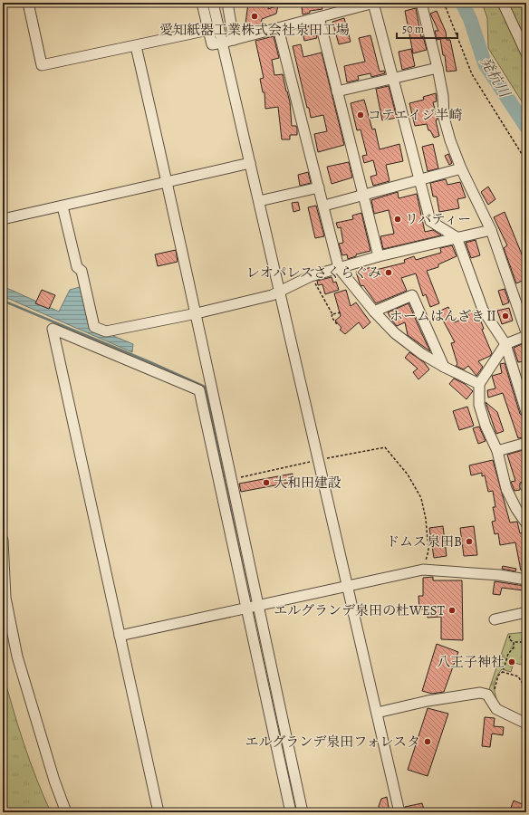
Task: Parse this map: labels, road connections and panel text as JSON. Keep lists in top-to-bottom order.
{
  "water": ["発杭川"],
  "places": [
    "愛知紙器工業株式会社泉田工場",
    "コテエイジ半崎",
    "リバティー",
    "レオパレスさくらぐみ",
    "ホームはんざきⅡ",
    "大和田建設",
    "ドムス泉田B",
    "エルグランデ泉田の杜WEST",
    "八王子神社",
    "エルグランデ泉田フォレスタ"
  ],
  "scale_bar": "50 m"
}
